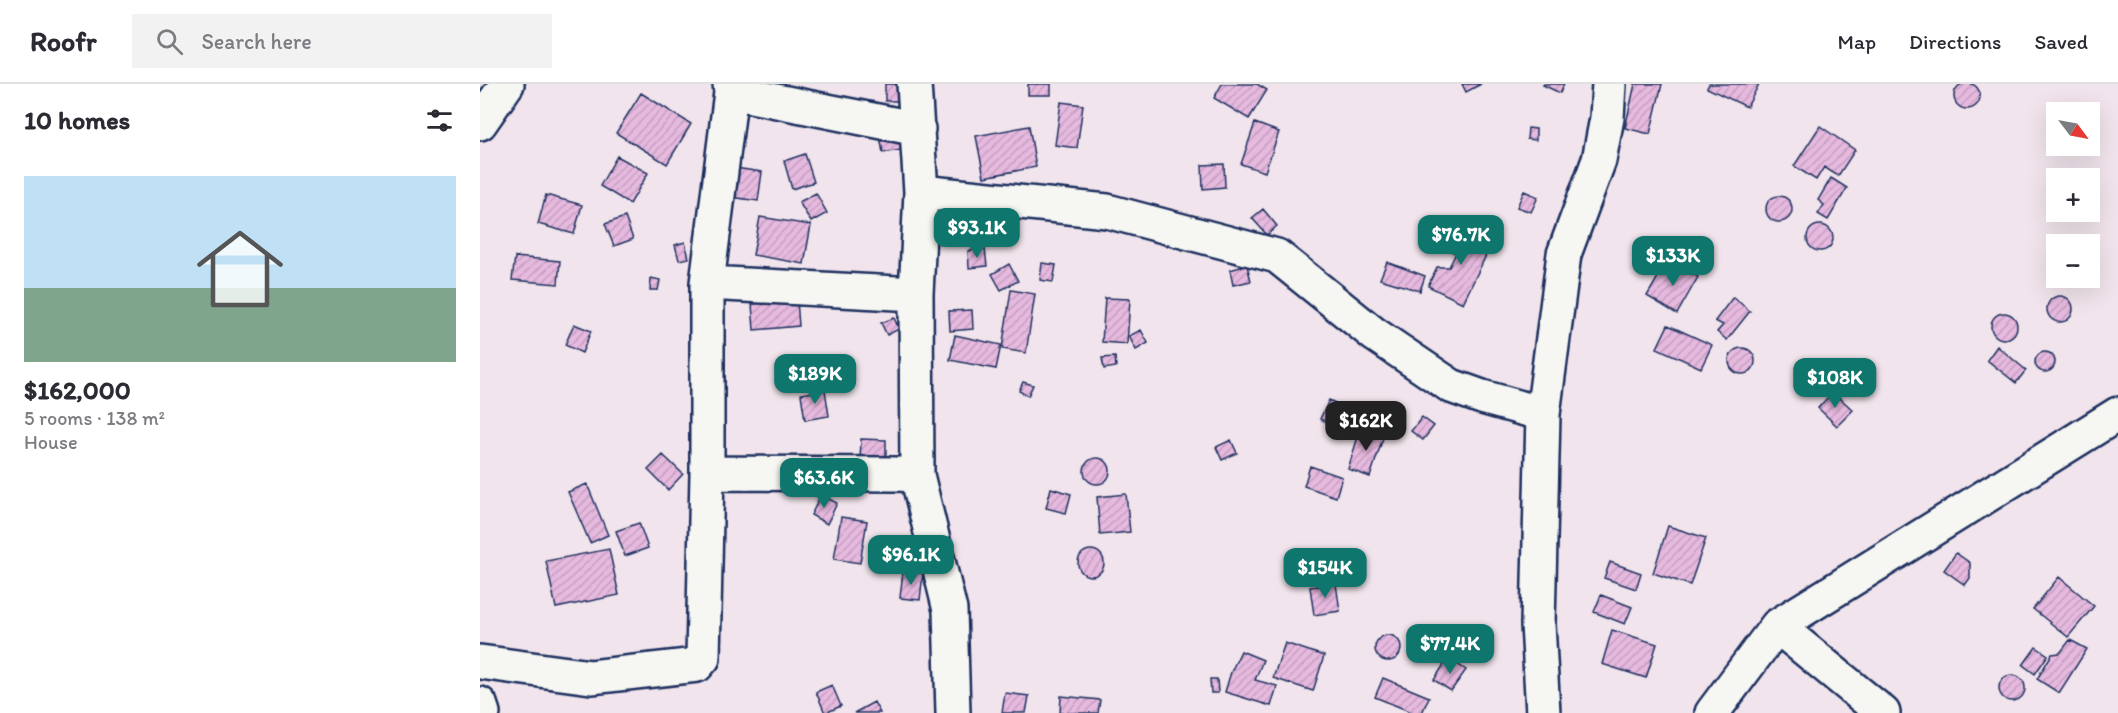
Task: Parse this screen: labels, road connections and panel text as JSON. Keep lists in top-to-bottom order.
{
  "north": "bottom right",
  "page": {
    "header": "Roofr",
    "search": "Search here",
    "nav": ["Map", "Directions", "Saved"],
    "heading": "10 homes",
    "map_buttons": ["+", "−"],
    "list": [
      {
        "name": "$162,000",
        "note": "5 rooms · 138 m² · House"
      }
    ],
    "price": [
      "$93.1K",
      "$76.7K",
      "$133K",
      "$189K",
      "$108K",
      "$162K",
      "$63.6K",
      "$96.1K",
      "$154K",
      "$77.4K"
    ]
  }
}
